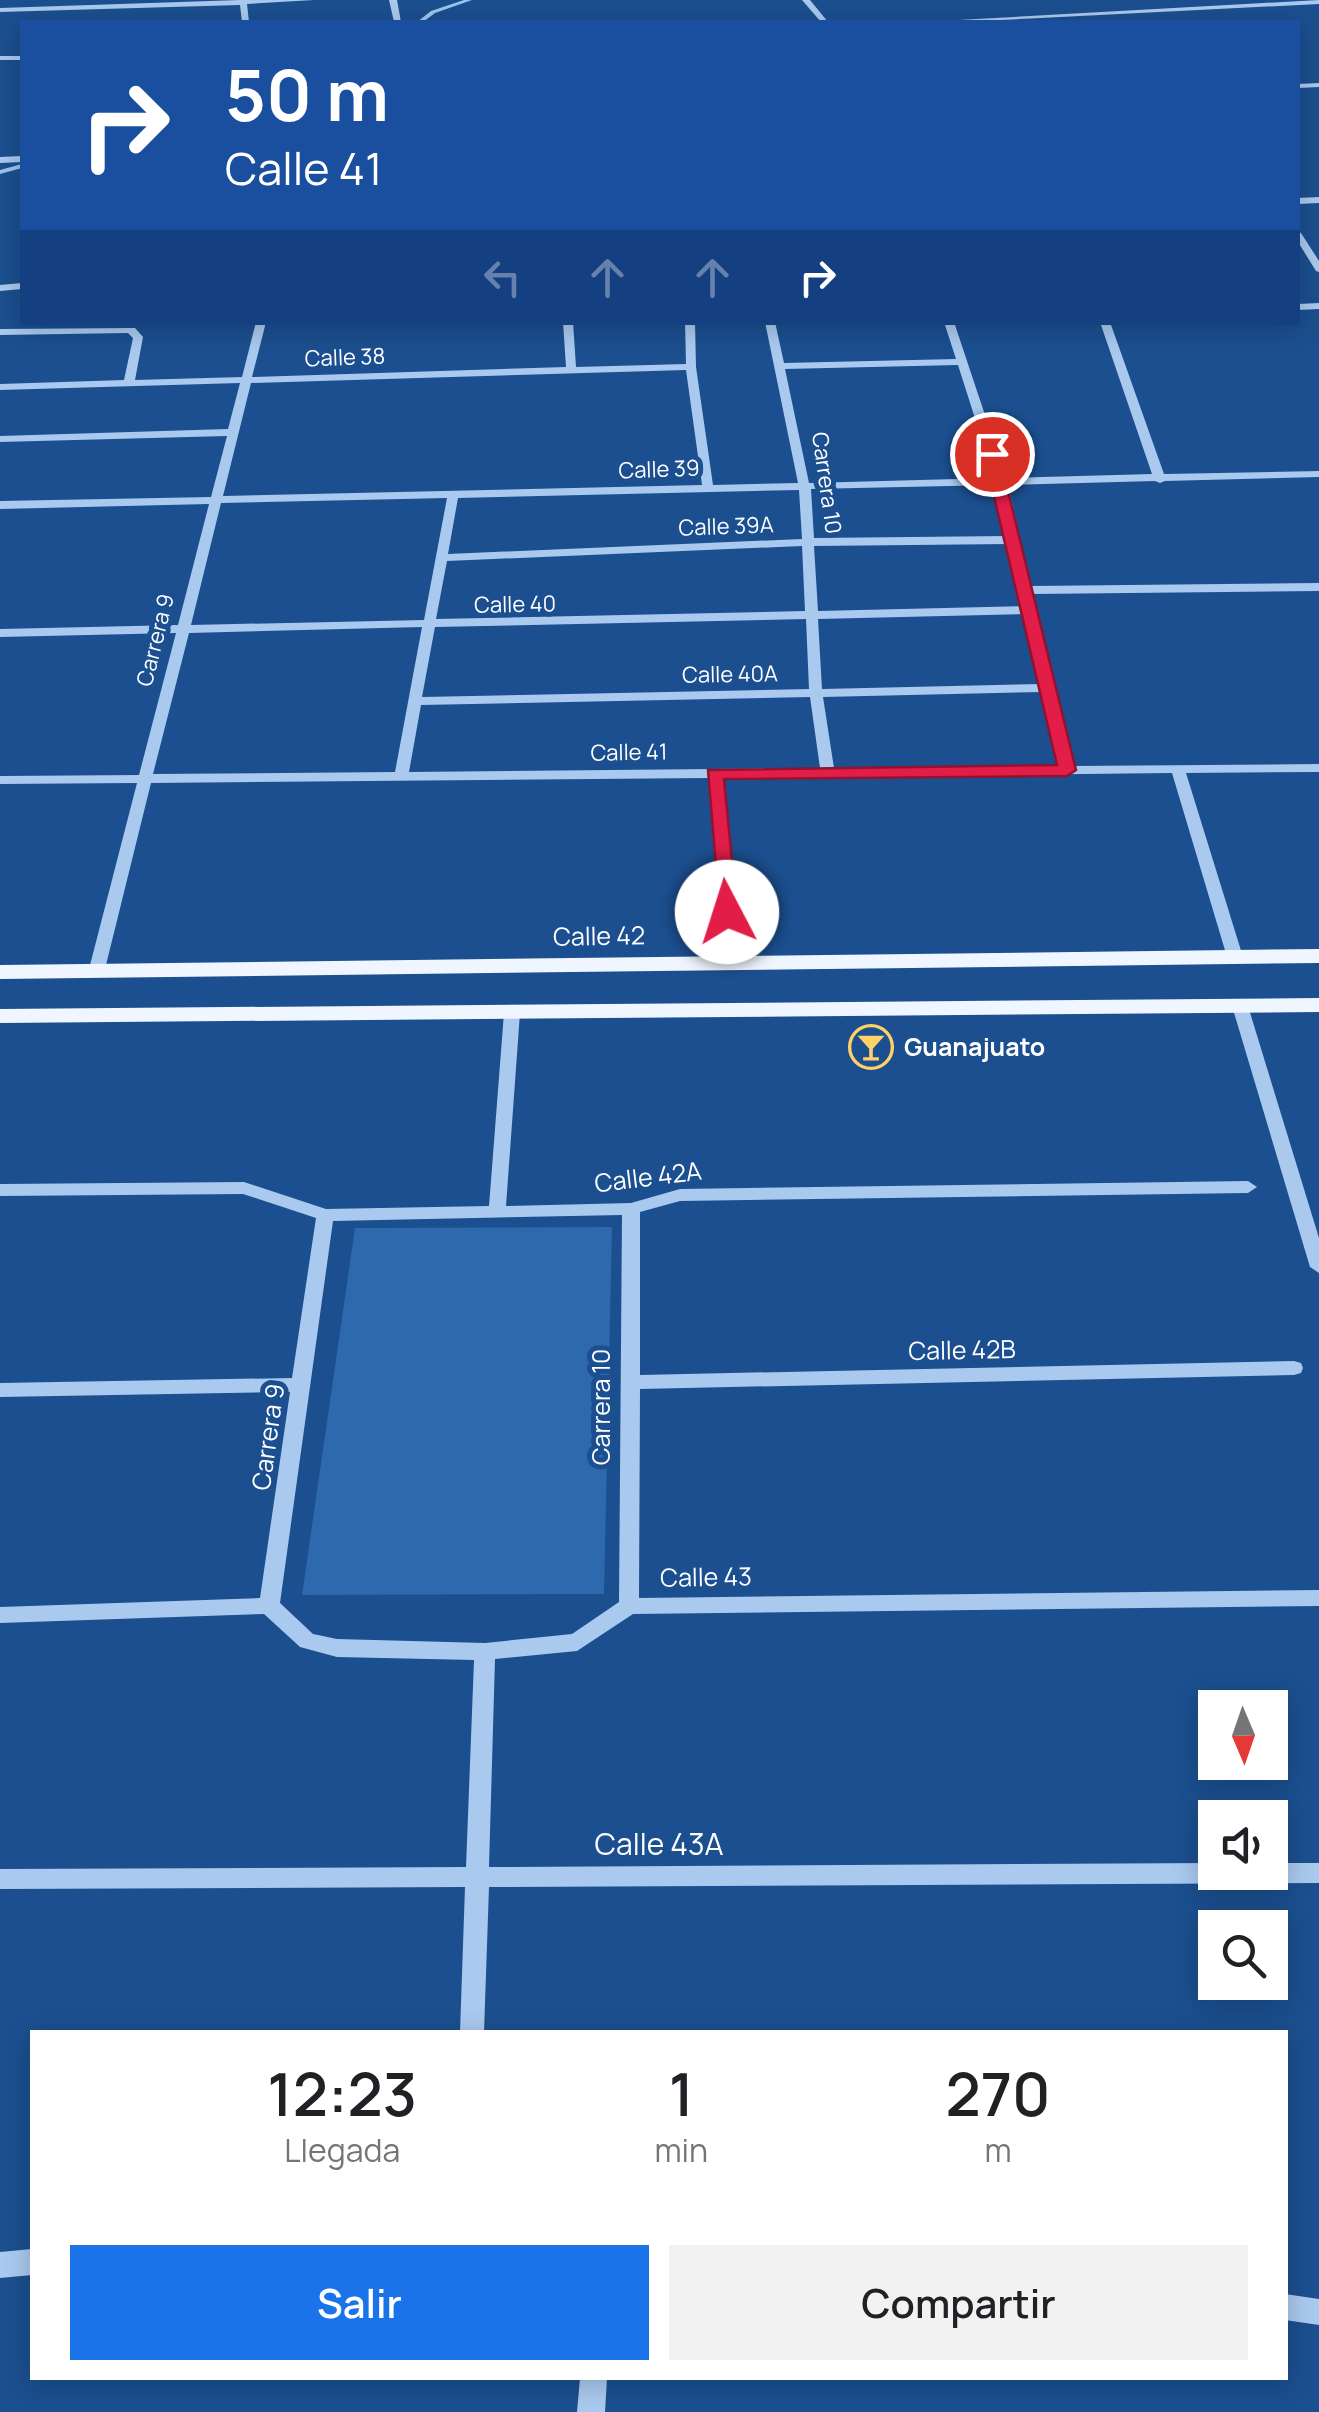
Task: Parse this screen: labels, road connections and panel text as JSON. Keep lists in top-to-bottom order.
{
  "streets": {
    "main road": ["Calle 42"],
    "street": [
      "Calle 38",
      "Calle 39",
      "Carrera 10",
      "Calle 39A",
      "Calle 40",
      "Carrera 9",
      "Calle 40A",
      "Calle 41",
      "Calle 42A",
      "Calle 42B",
      "Calle 43",
      "Calle 43A"
    ]
  },
  "crossings": [
    ["Calle 38", "Carrera 9"],
    ["Calle 39", "Carrera 10"],
    ["Calle 39", "Carrera 9"],
    ["Carrera 10", "Calle 39A"],
    ["Carrera 10", "Calle 40"],
    ["Carrera 10", "Calle 40A"],
    ["Carrera 10", "Calle 41"],
    ["Carrera 10", "Calle 42A"],
    ["Carrera 10", "Calle 42B"],
    ["Carrera 10", "Calle 43"],
    ["Calle 40", "Carrera 9"],
    ["Carrera 9", "Calle 41"],
    ["Carrera 9", "Calle 42"],
    ["Carrera 9", "Calle 42A"],
    ["Carrera 9", "Calle 43"]
  ],
  "places": {
    "bar": ["Guanajuato"]
  },
  "north": "bottom",
  "page": {
    "turn": ["50 m", "Calle 41"],
    "eta": [
      "12:23",
      "Llegada",
      "1",
      "min",
      "270",
      "m"
    ],
    "buttons": ["Salir", "Compartir"]
  }
}
